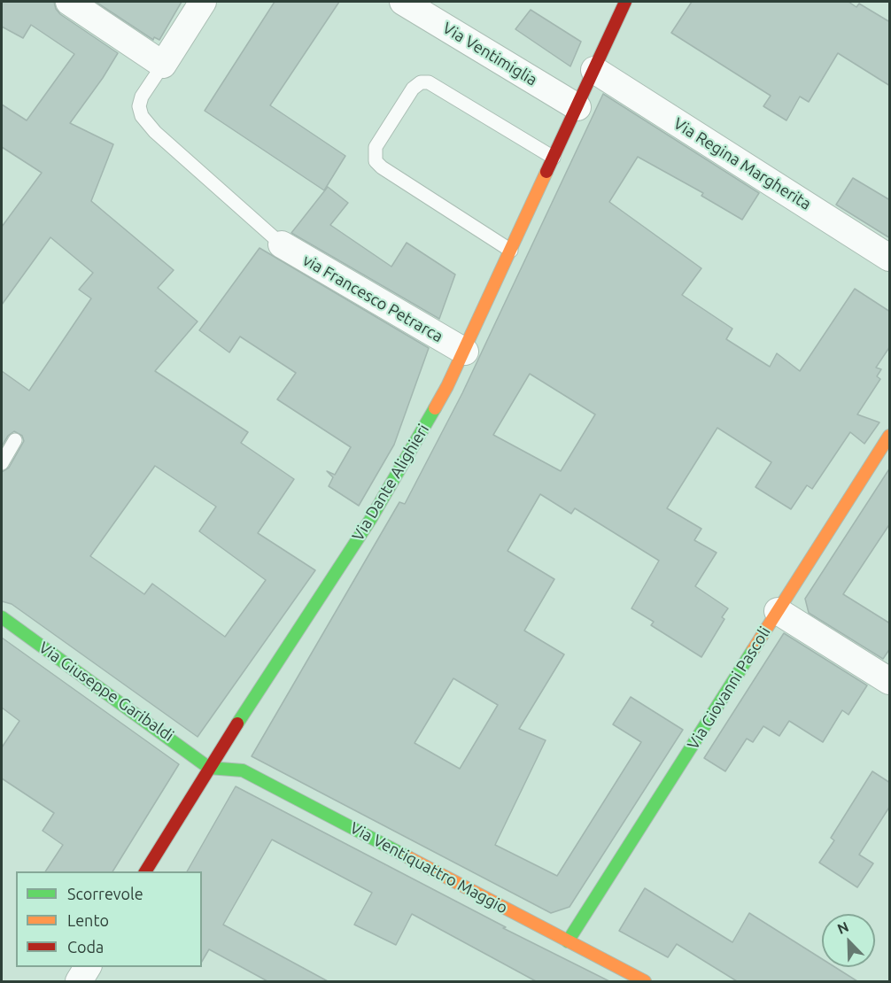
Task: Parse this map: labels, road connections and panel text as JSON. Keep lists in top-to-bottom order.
{
  "streets": {
    "street": [
      "Via Ventimiglia",
      "Via Regina Margherita",
      "via Francesco Petrarca",
      "Via Dante Alighieri",
      "Via Giovanni Pascoli",
      "Via Giuseppe Garibaldi",
      "Via Ventiquattro Maggio"
    ]
  },
  "crossings": [
    ["Via Ventimiglia", "Via Dante Alighieri"],
    ["Via Regina Margherita", "Via Dante Alighieri"],
    ["via Francesco Petrarca", "Via Dante Alighieri"],
    ["Via Dante Alighieri", "Via Giuseppe Garibaldi"],
    ["Via Dante Alighieri", "Via Ventiquattro Maggio"],
    ["Via Giovanni Pascoli", "Via Ventiquattro Maggio"],
    ["Via Giuseppe Garibaldi", "Via Ventiquattro Maggio"]
  ],
  "legend": ["Scorrevole", "Lento", "Coda"],
  "north": "top left"
}
